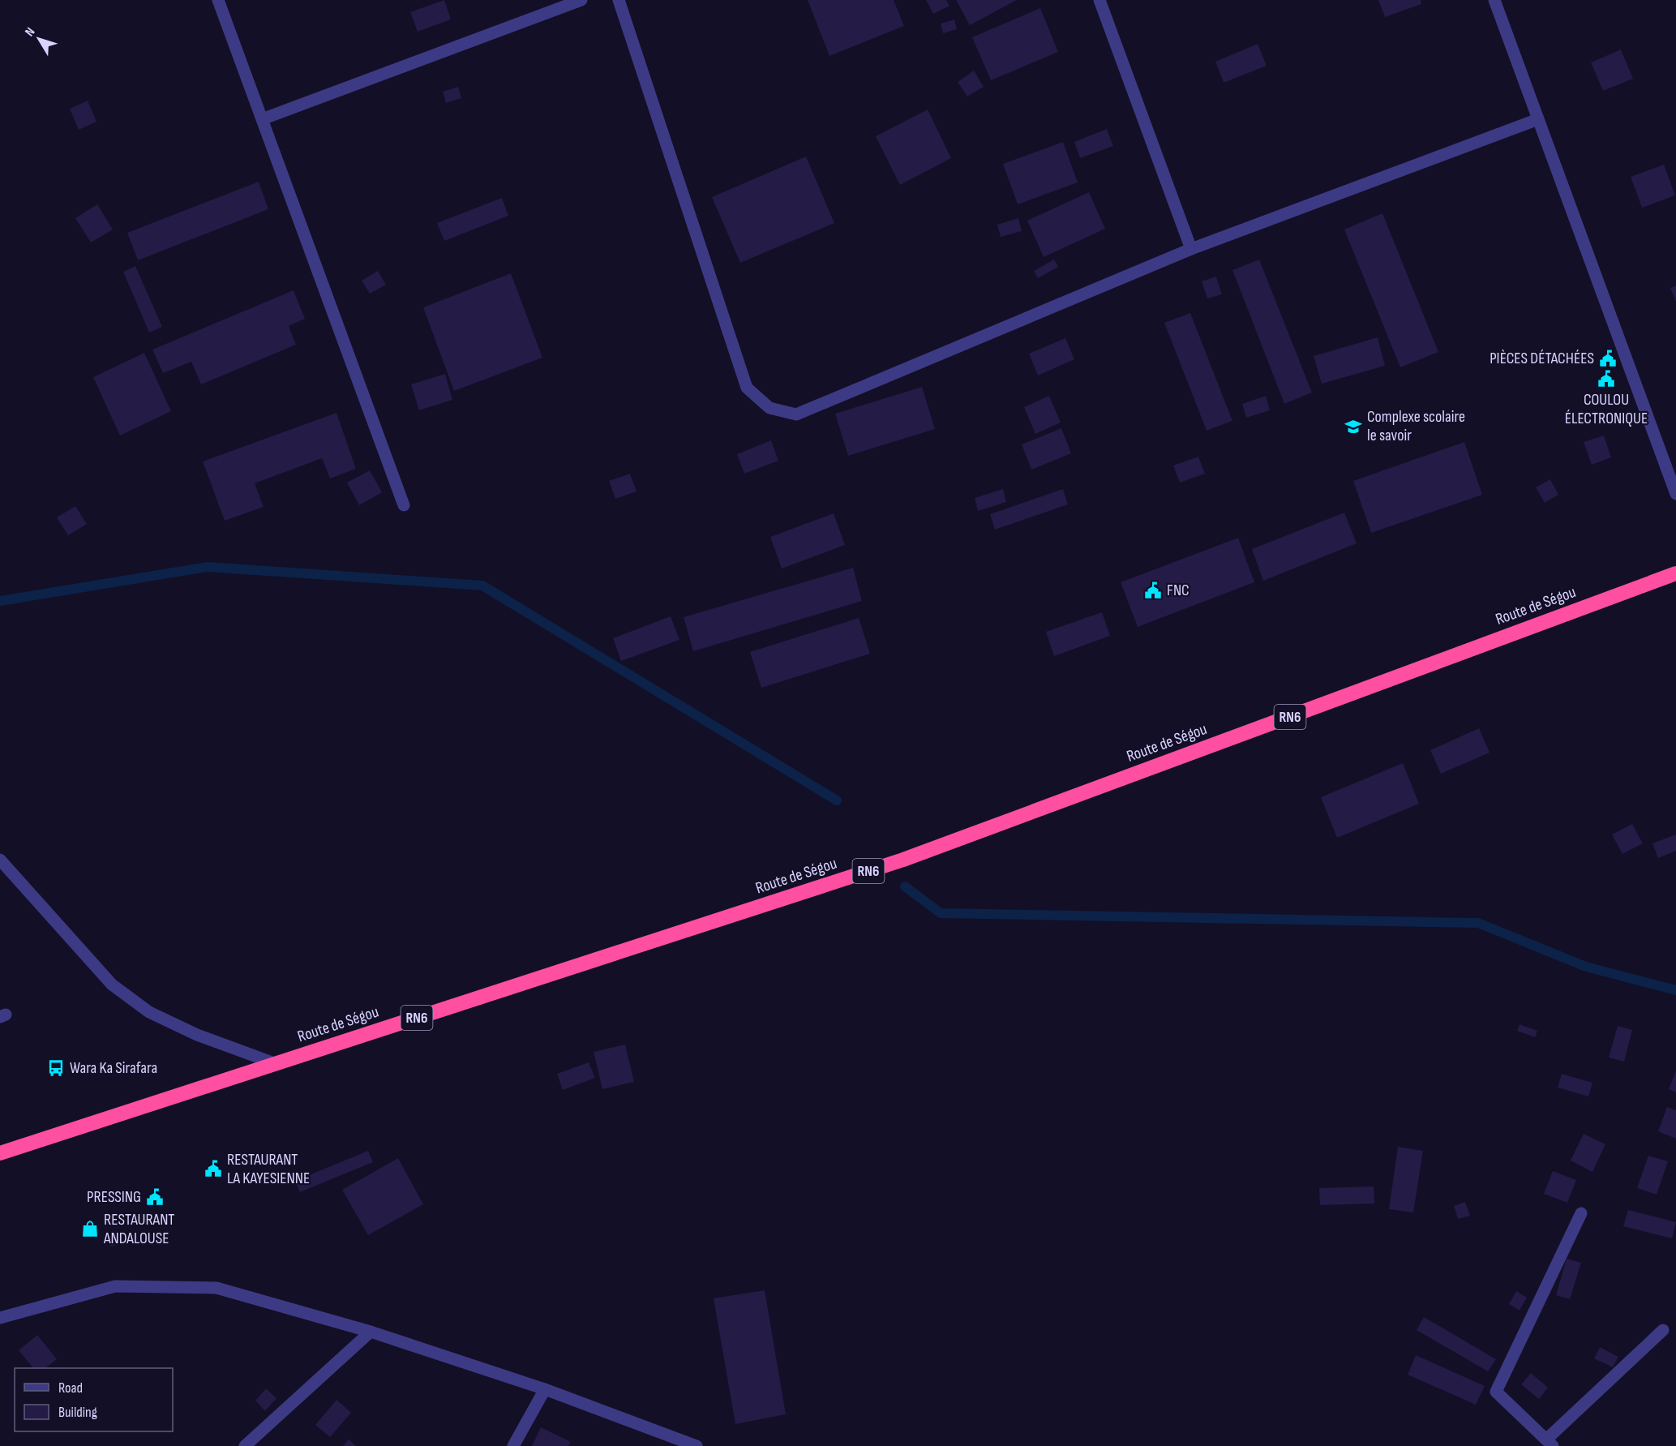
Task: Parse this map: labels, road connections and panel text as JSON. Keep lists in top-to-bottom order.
{
  "streets": {
    "highway": ["Route de Ségou", "RN6"]
  },
  "places": {
    "public building": [
      "PIÈCES DÉTACHÉES",
      "COULOU ÉLECTRONIQUE",
      "FNC",
      "RESTAURANT LA KAYESIENNE",
      "PRESSING"
    ],
    "school or university": ["Complexe scolaire le savoir"],
    "bus stop": ["Wara Ka Sirafara"],
    "shop": ["RESTAURANT ANDALOUSE"]
  },
  "legend": ["Road", "Building"],
  "north": "top left"
}
